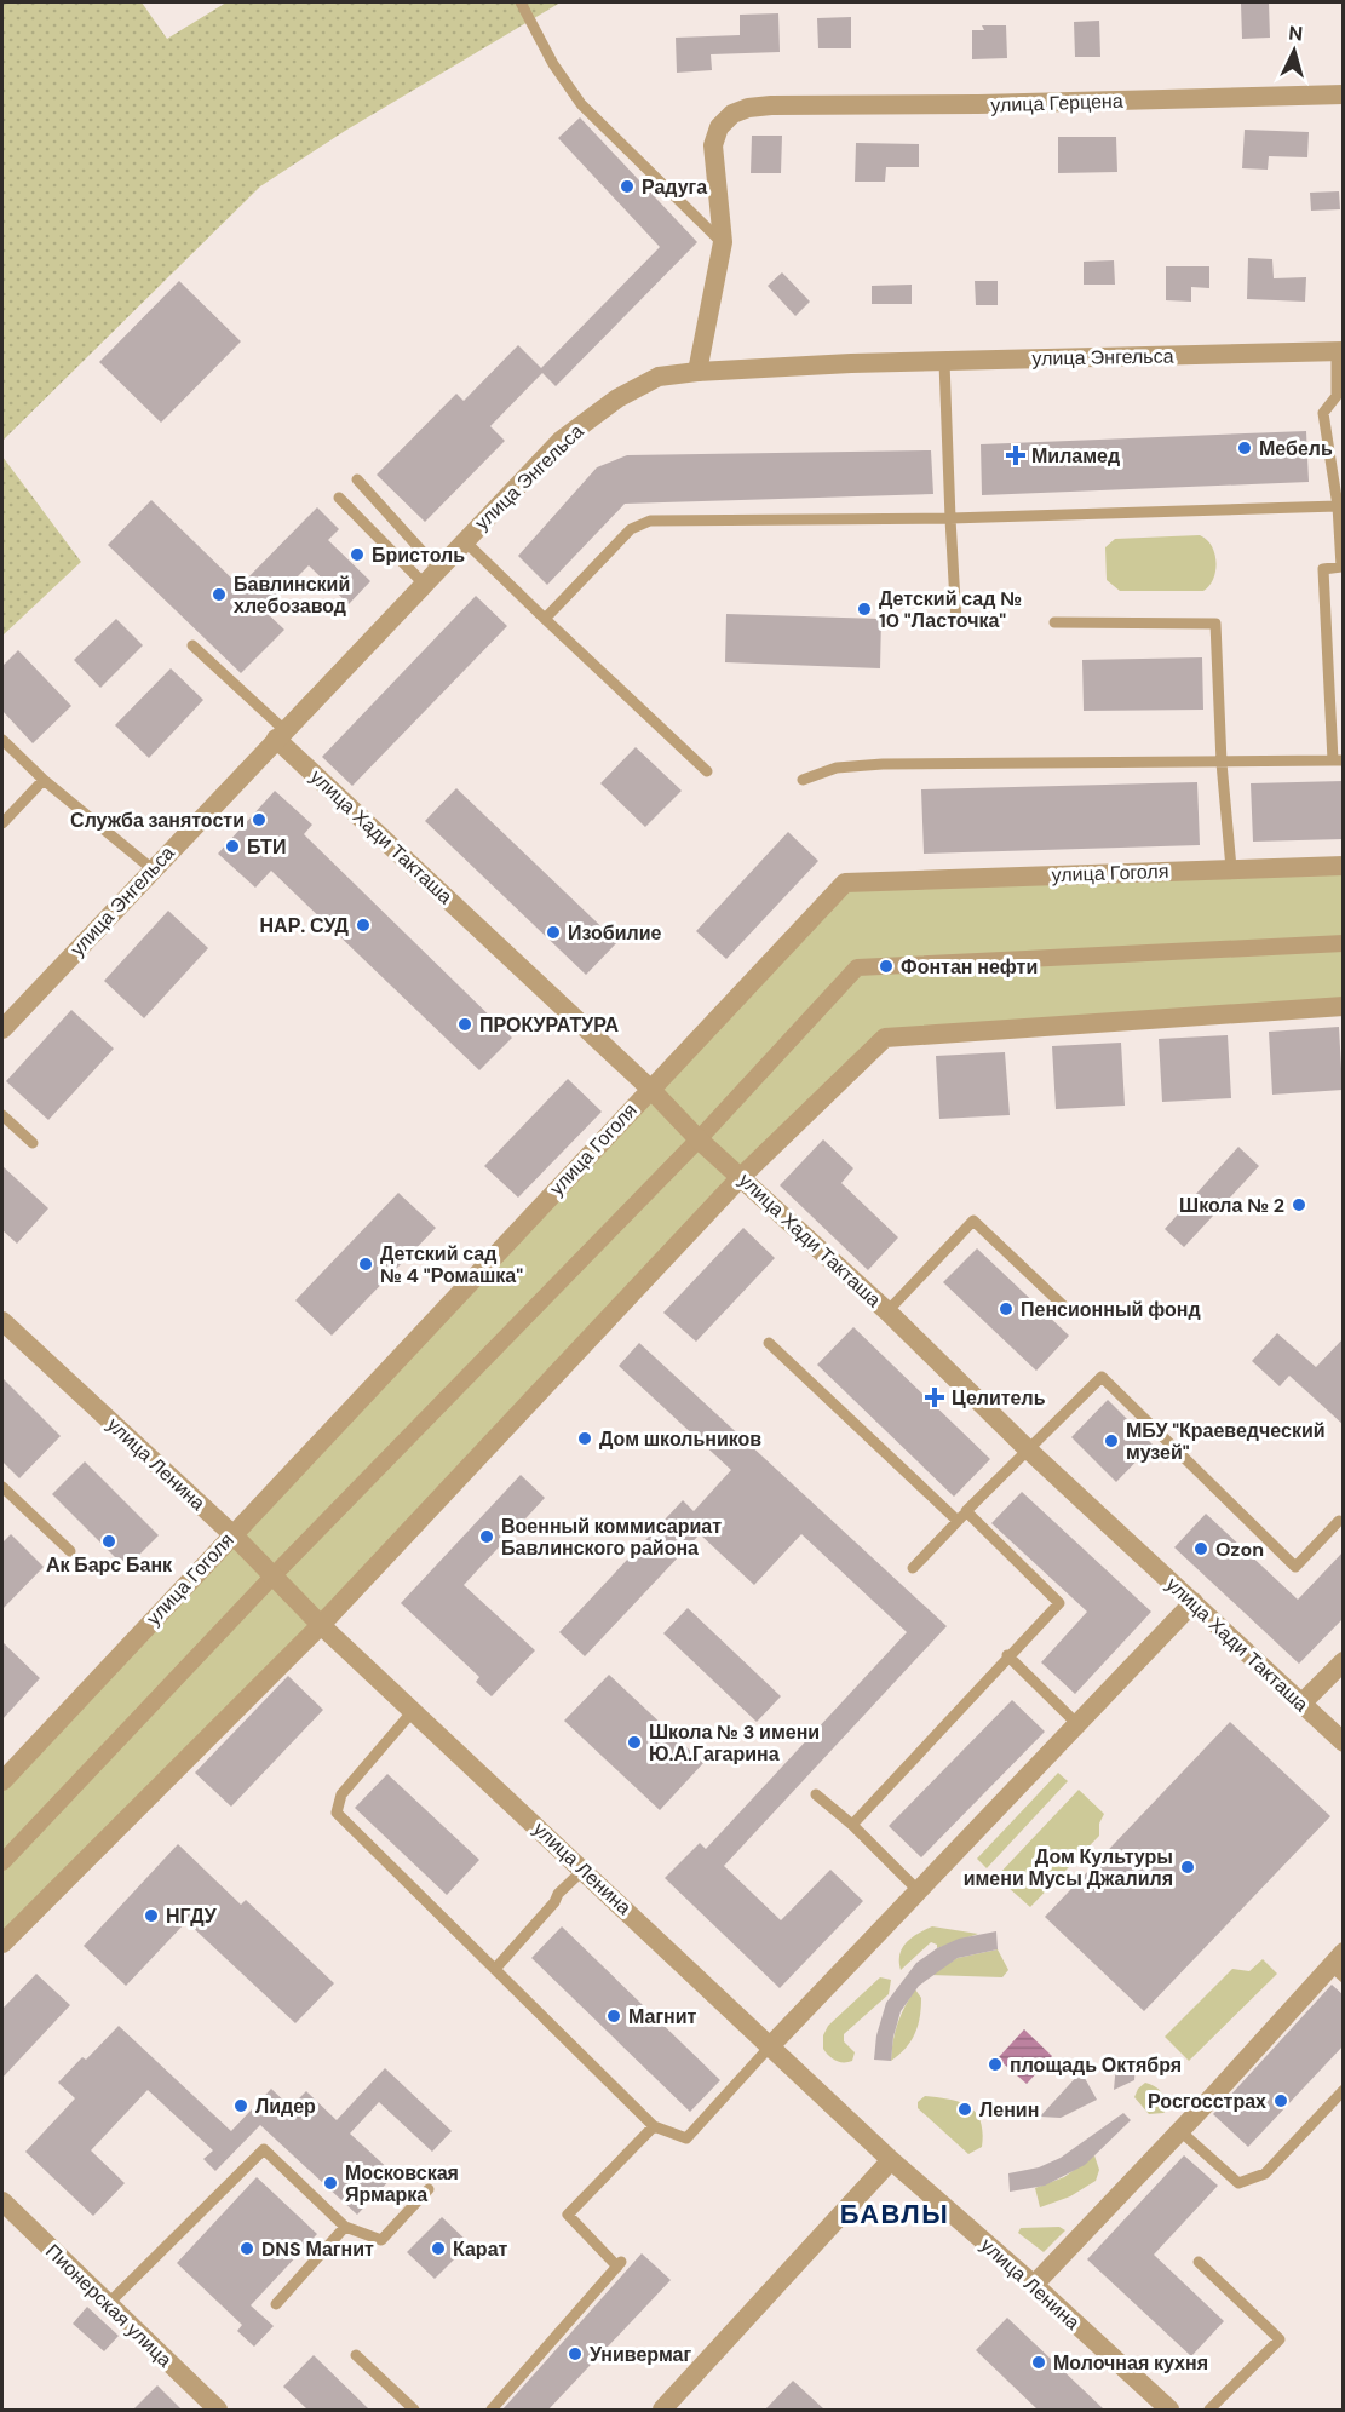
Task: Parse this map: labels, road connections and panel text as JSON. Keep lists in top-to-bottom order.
{
  "streets": {
    "street": [
      "улица Герцена",
      "улица Энгельса",
      "улица Хади Такташа",
      "улица Гоголя",
      "улица Ленина",
      "Пионерская улица"
    ]
  },
  "crossings": [
    ["улица Герцена", "улица Энгельса"],
    ["улица Энгельса", "улица Хади Такташа"],
    ["улица Хади Такташа", "улица Гоголя"],
    ["улица Гоголя", "улица Ленина"]
  ],
  "districts": ["БАВЛЫ"],
  "places": {
    "other": [
      "Радуга",
      "Мебель",
      "Бристоль",
      "Бавлинский хлебозавод",
      "Детский сад № 10 \"Ласточка\"",
      "Служба занятости",
      "БТИ",
      "НАР. СУД",
      "Изобилие",
      "Фонтан нефти",
      "ПРОКУРАТУРА",
      "Школа № 2",
      "Детский сад № 4 \"Ромашка\"",
      "Пенсионный фонд",
      "Дом школьников",
      "МБУ \"Краеведческий музей\"",
      "Военный коммисариат Бавлинского района",
      "Ак Барс Банк",
      "Ozon",
      "Школа № 3 имени Ю.А.Гагарина",
      "Дом Культуры имени Мусы Джалиля",
      "НГДУ",
      "Магнит",
      "площадь Октября",
      "Росгосстрах",
      "Лидер",
      "Ленин",
      "Московская Ярмарка",
      "DNS Магнит",
      "Карат",
      "Универмаг",
      "Молочная кухня"
    ],
    "health": ["Миламед", "Целитель"]
  },
  "north": "top"
}
